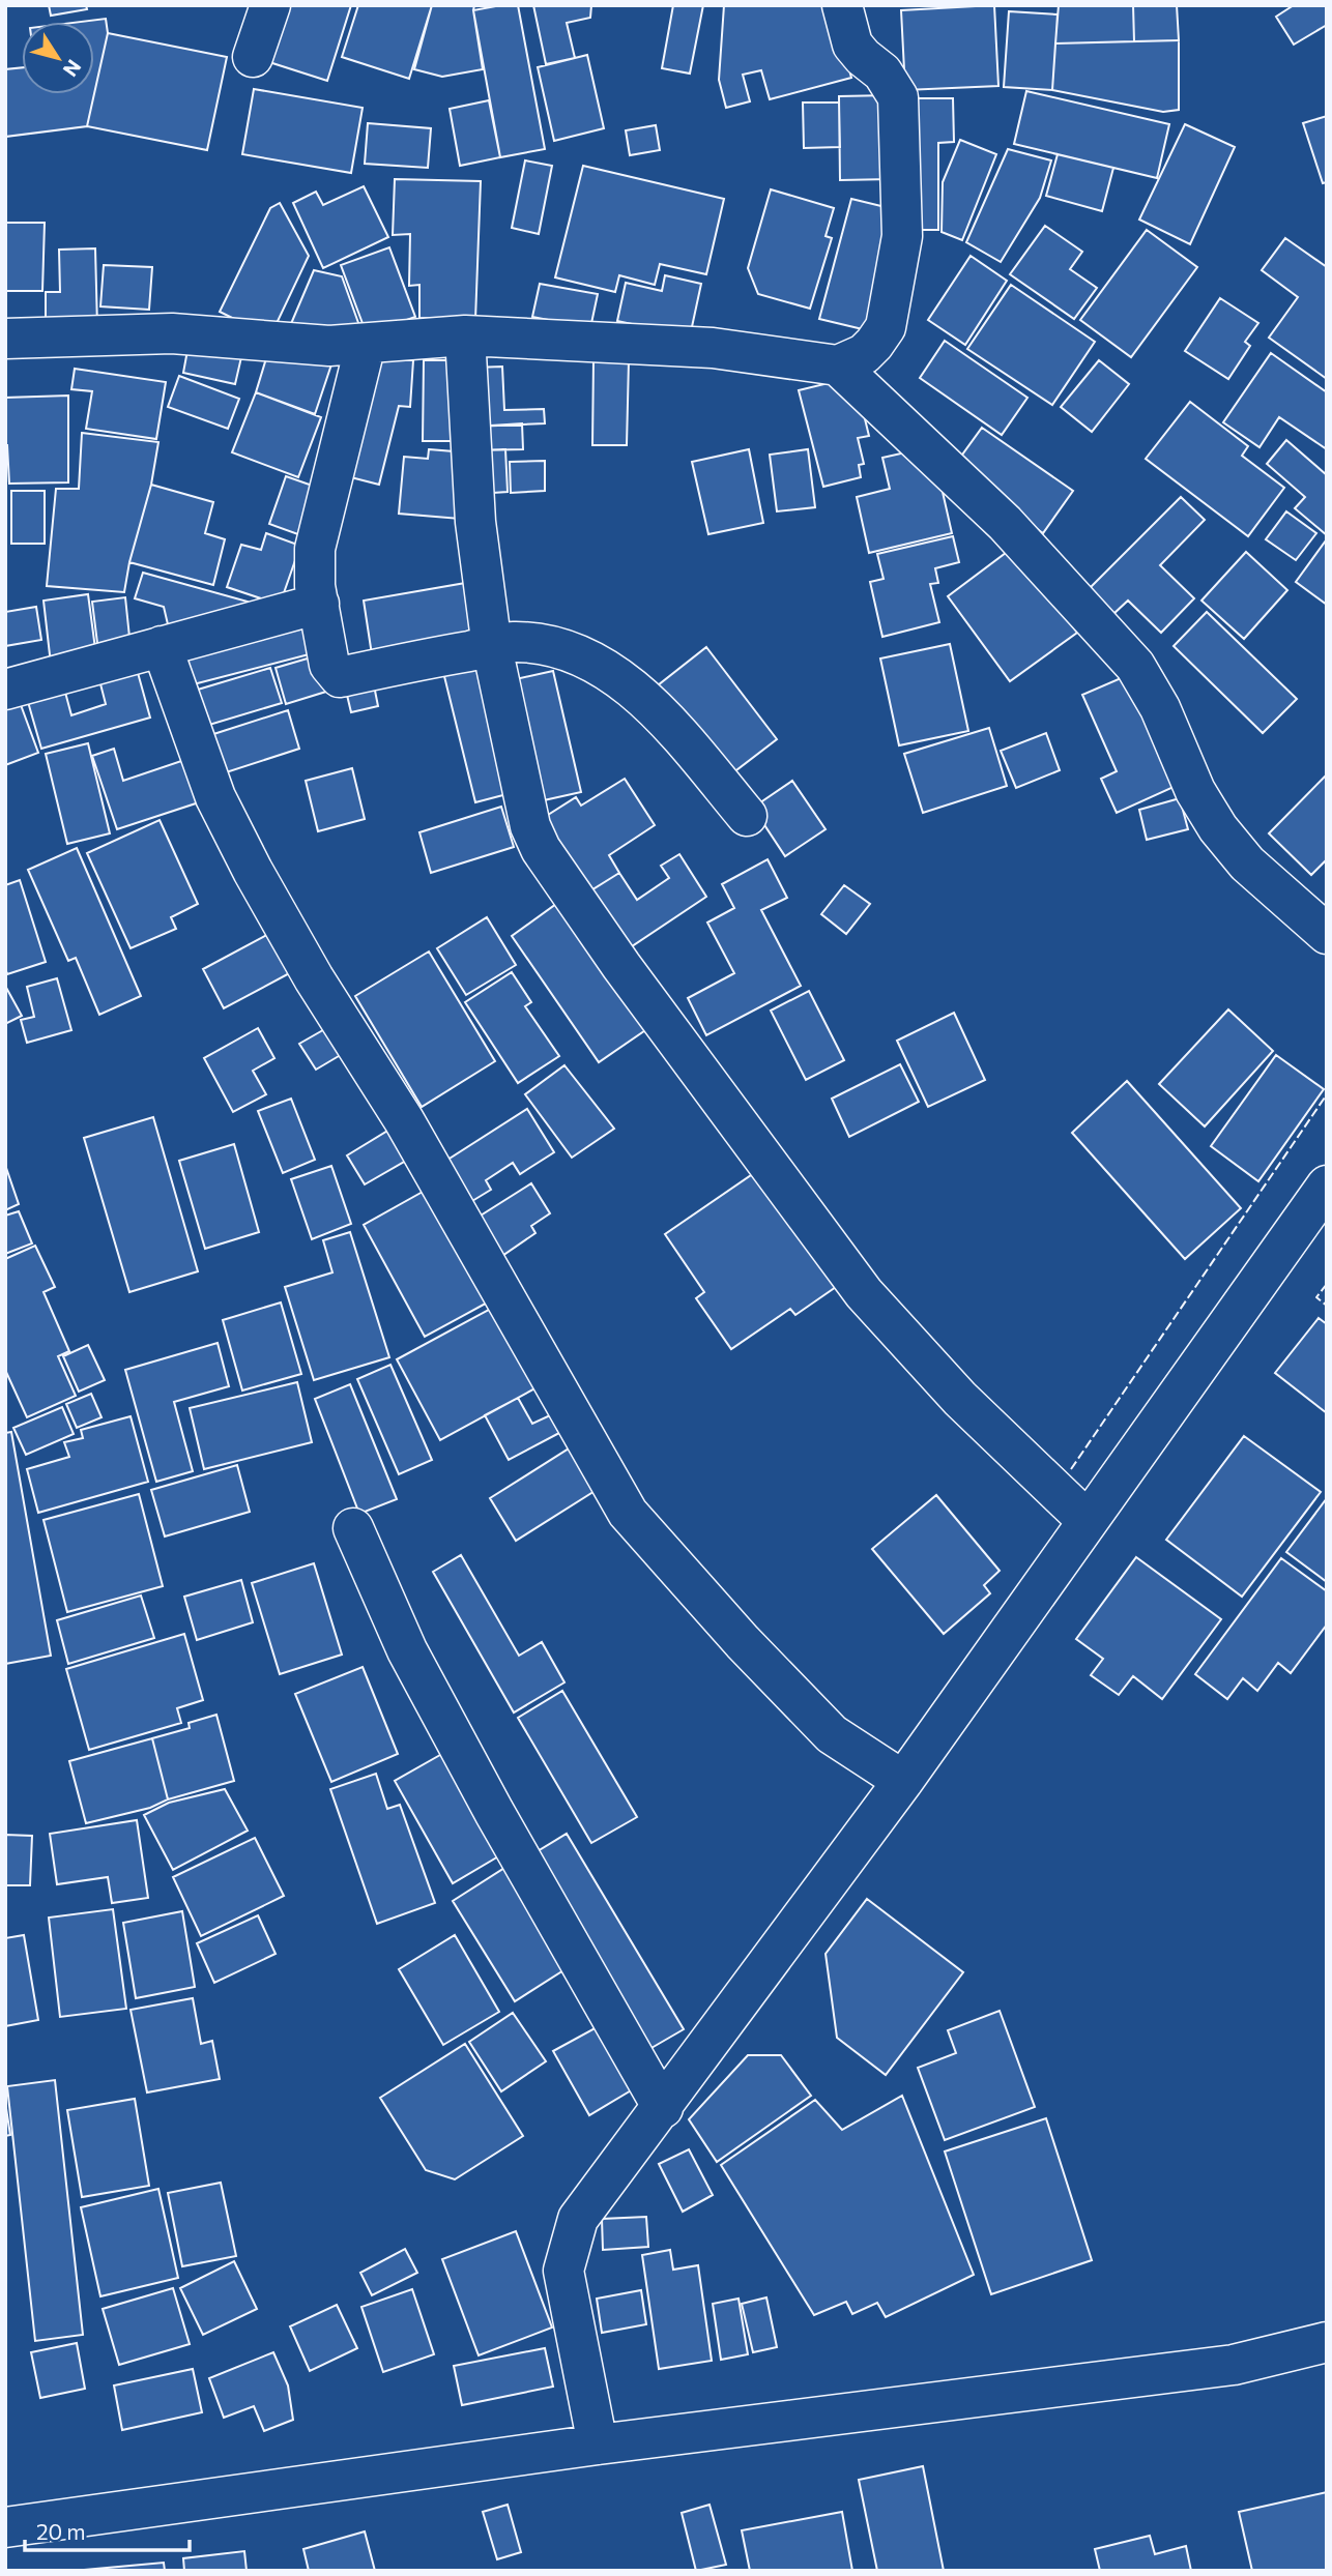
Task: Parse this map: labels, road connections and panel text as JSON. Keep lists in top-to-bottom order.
{
  "scale_bar": "20 m",
  "north": "bottom right"
}
